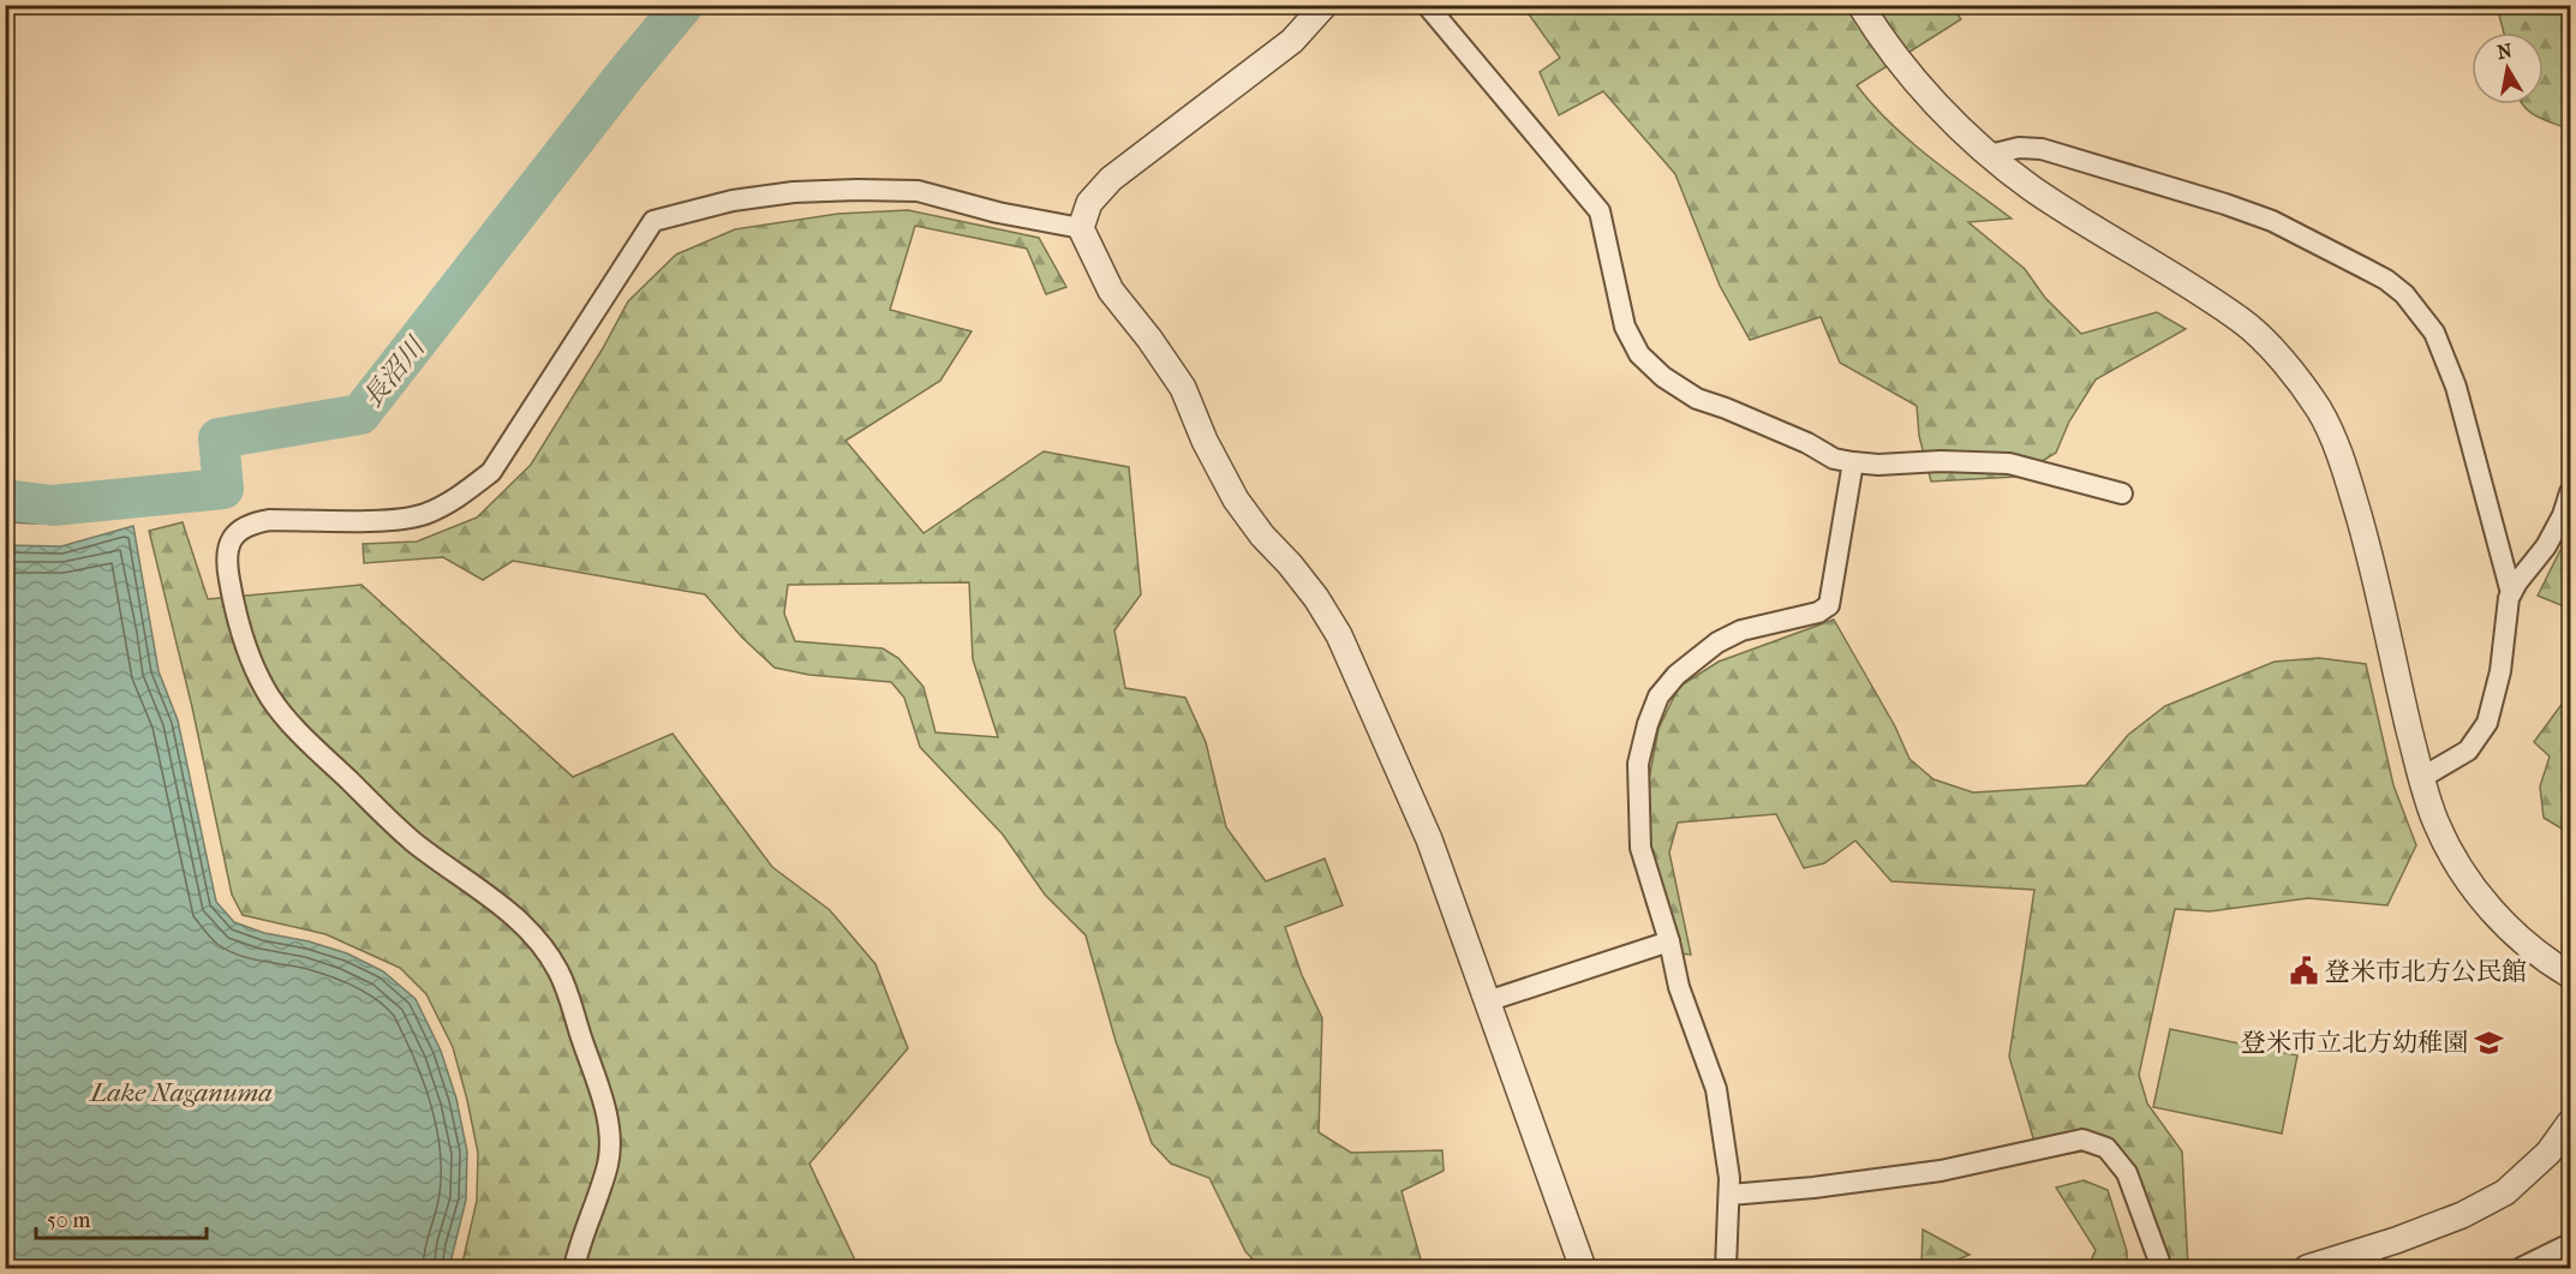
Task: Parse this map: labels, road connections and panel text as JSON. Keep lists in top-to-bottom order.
{
  "water": ["長沼川", "Lake Naganuma"],
  "places": {
    "public building": ["登米市北方公民館"],
    "school or university": ["登米市立北方幼稚園"]
  },
  "scale_bar": "50 m",
  "north": "top"
}
